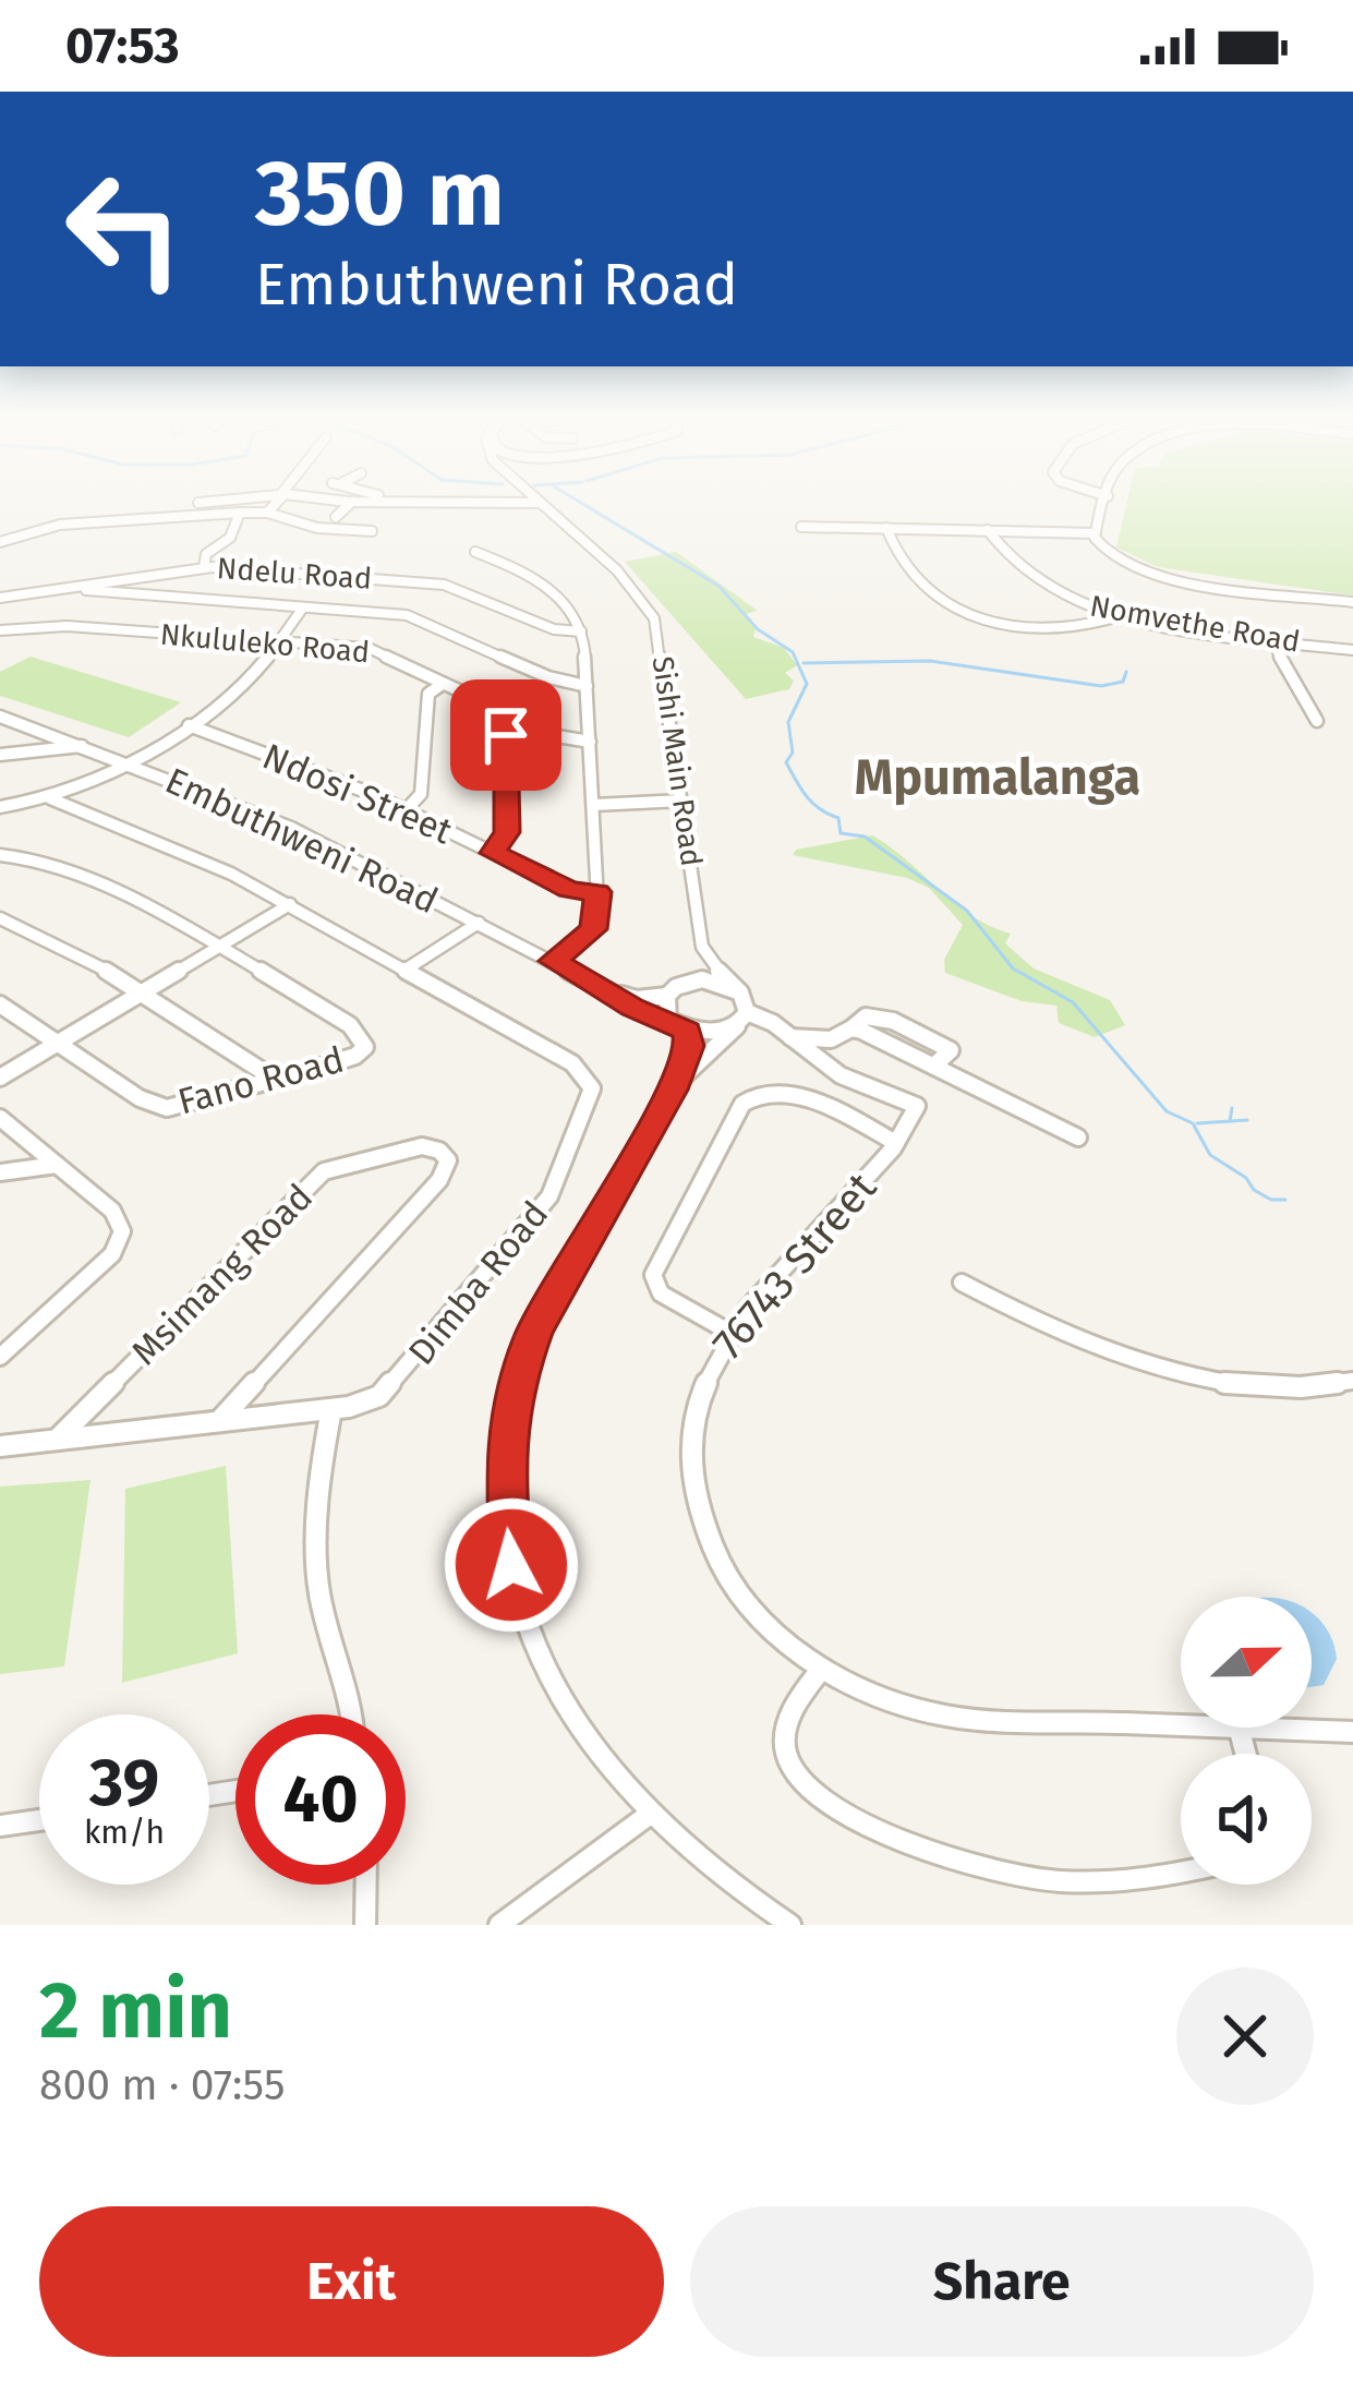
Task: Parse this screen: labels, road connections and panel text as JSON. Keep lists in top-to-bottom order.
{
  "streets": {
    "street": [
      "Ndelu Road",
      "Nomvethe Road",
      "Nkululeko Road",
      "Sishi Main Road",
      "Ndosi Street",
      "Embuthweni Road",
      "Fano Road",
      "76743 Street",
      "Msimang Road",
      "Dimba Road"
    ]
  },
  "crossings": [
    ["Embuthweni Road", "76743 Street"],
    ["Msimang Road", "Dimba Road"]
  ],
  "districts": ["Mpumalanga"],
  "north": "right",
  "page": {
    "status": "07:53",
    "turn": ["350 m", "Embuthweni Road"],
    "speed": "39 km/h",
    "limit": "40",
    "heading": ["2 min", "800 m · 07:55"],
    "buttons": ["Exit", "Share"]
  }
}
